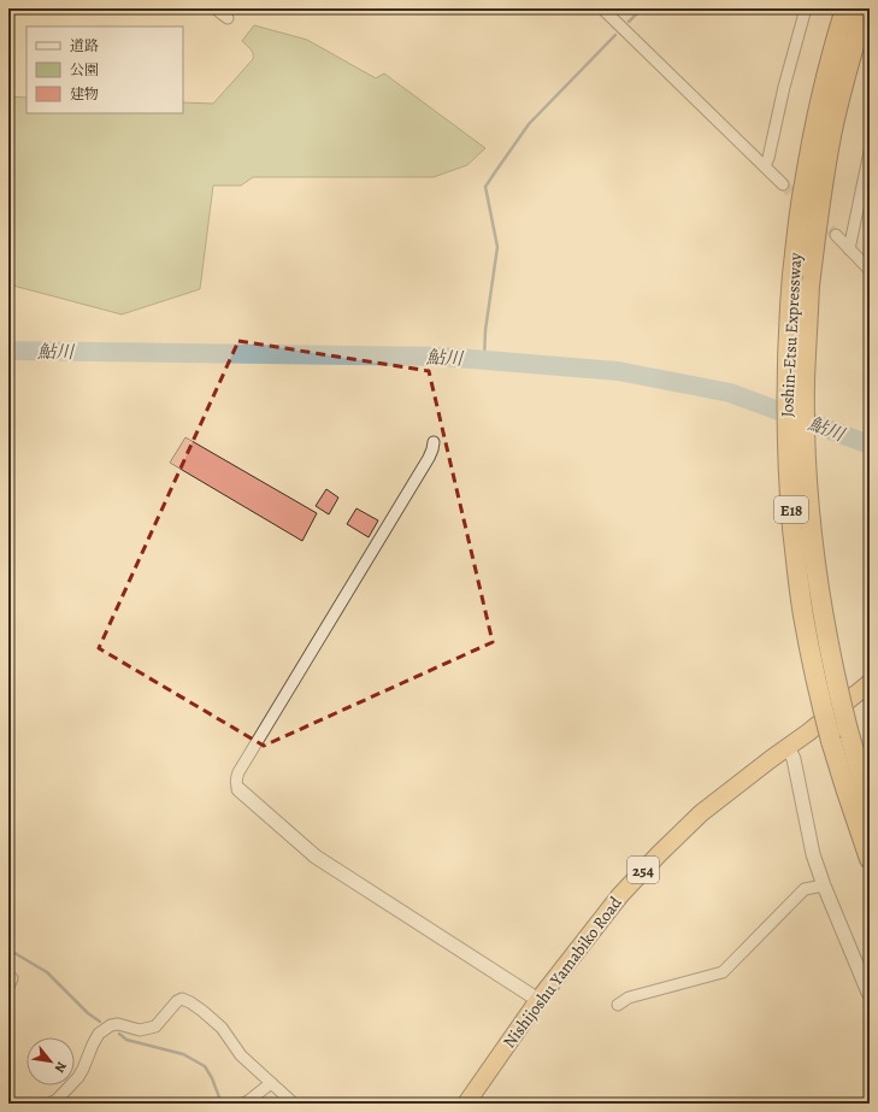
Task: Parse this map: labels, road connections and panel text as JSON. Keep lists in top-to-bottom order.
{
  "streets": {
    "highway": [
      "Joshin-Etsu Expressway",
      "E18",
      "254",
      "Nishijoshu Yamabiko Road"
    ]
  },
  "water": ["鮎川"],
  "legend": ["道路", "公園", "建物"],
  "north": "bottom right"
}
